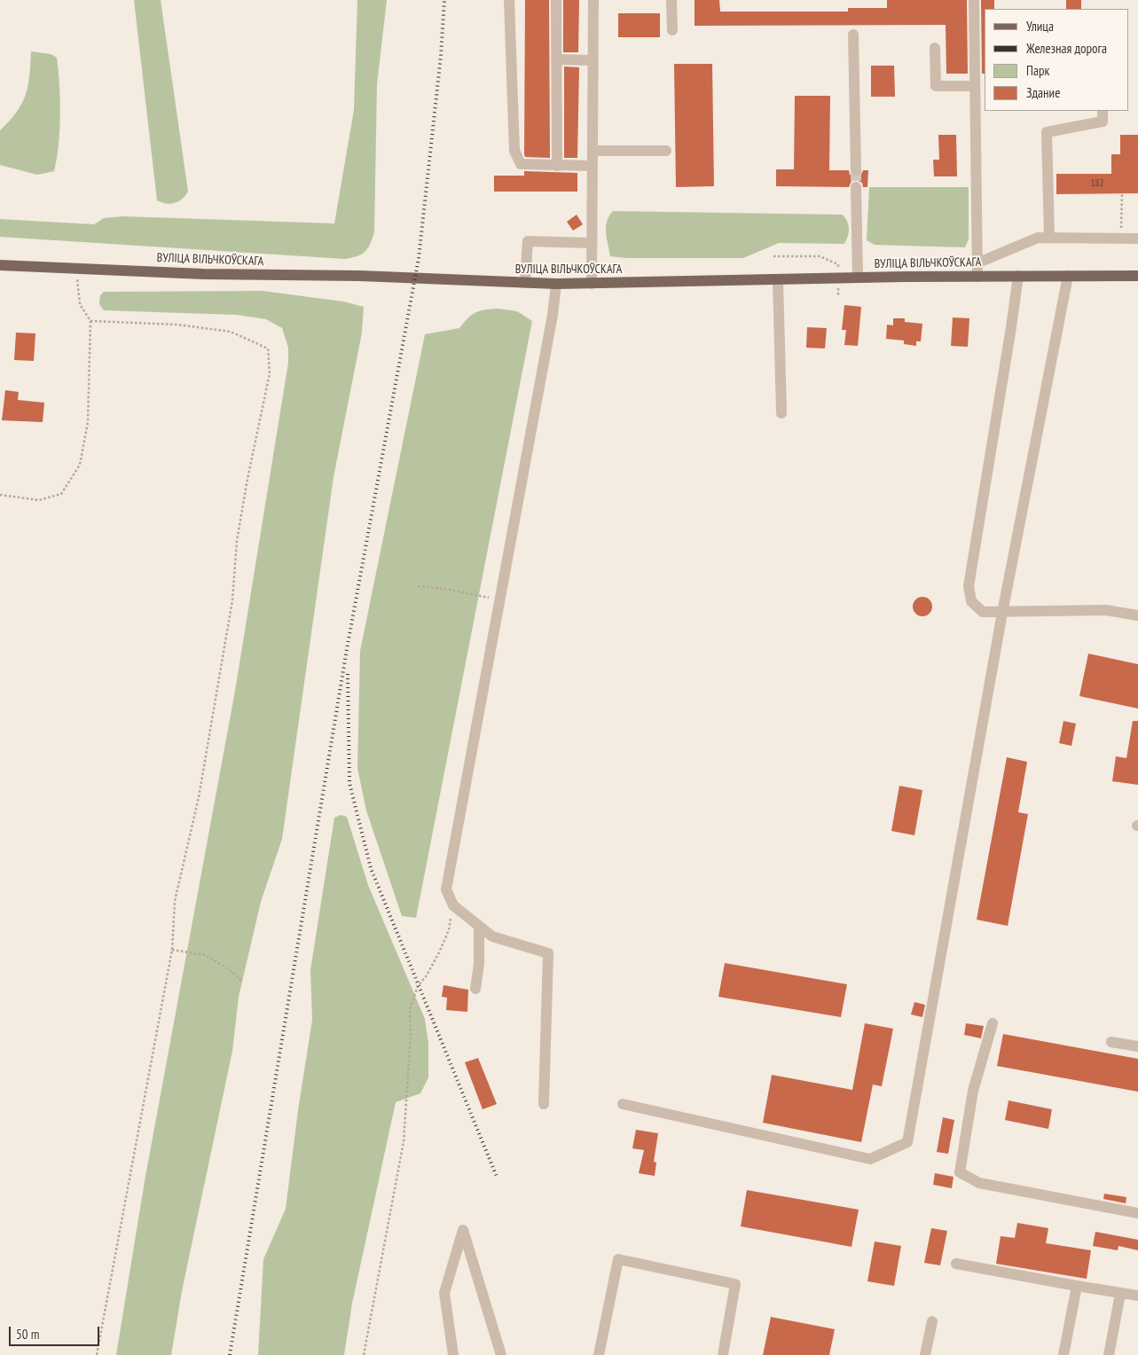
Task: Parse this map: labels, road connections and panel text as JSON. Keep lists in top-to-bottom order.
{
  "streets": {
    "main road": ["ВУЛІЦА ВІЛЬЧКОЎСКАГА"]
  },
  "house_numbers": ["182"],
  "legend": [
    "Улица",
    "Железная дорога",
    "Парк",
    "Здание"
  ],
  "scale_bar": "50 m"
}
